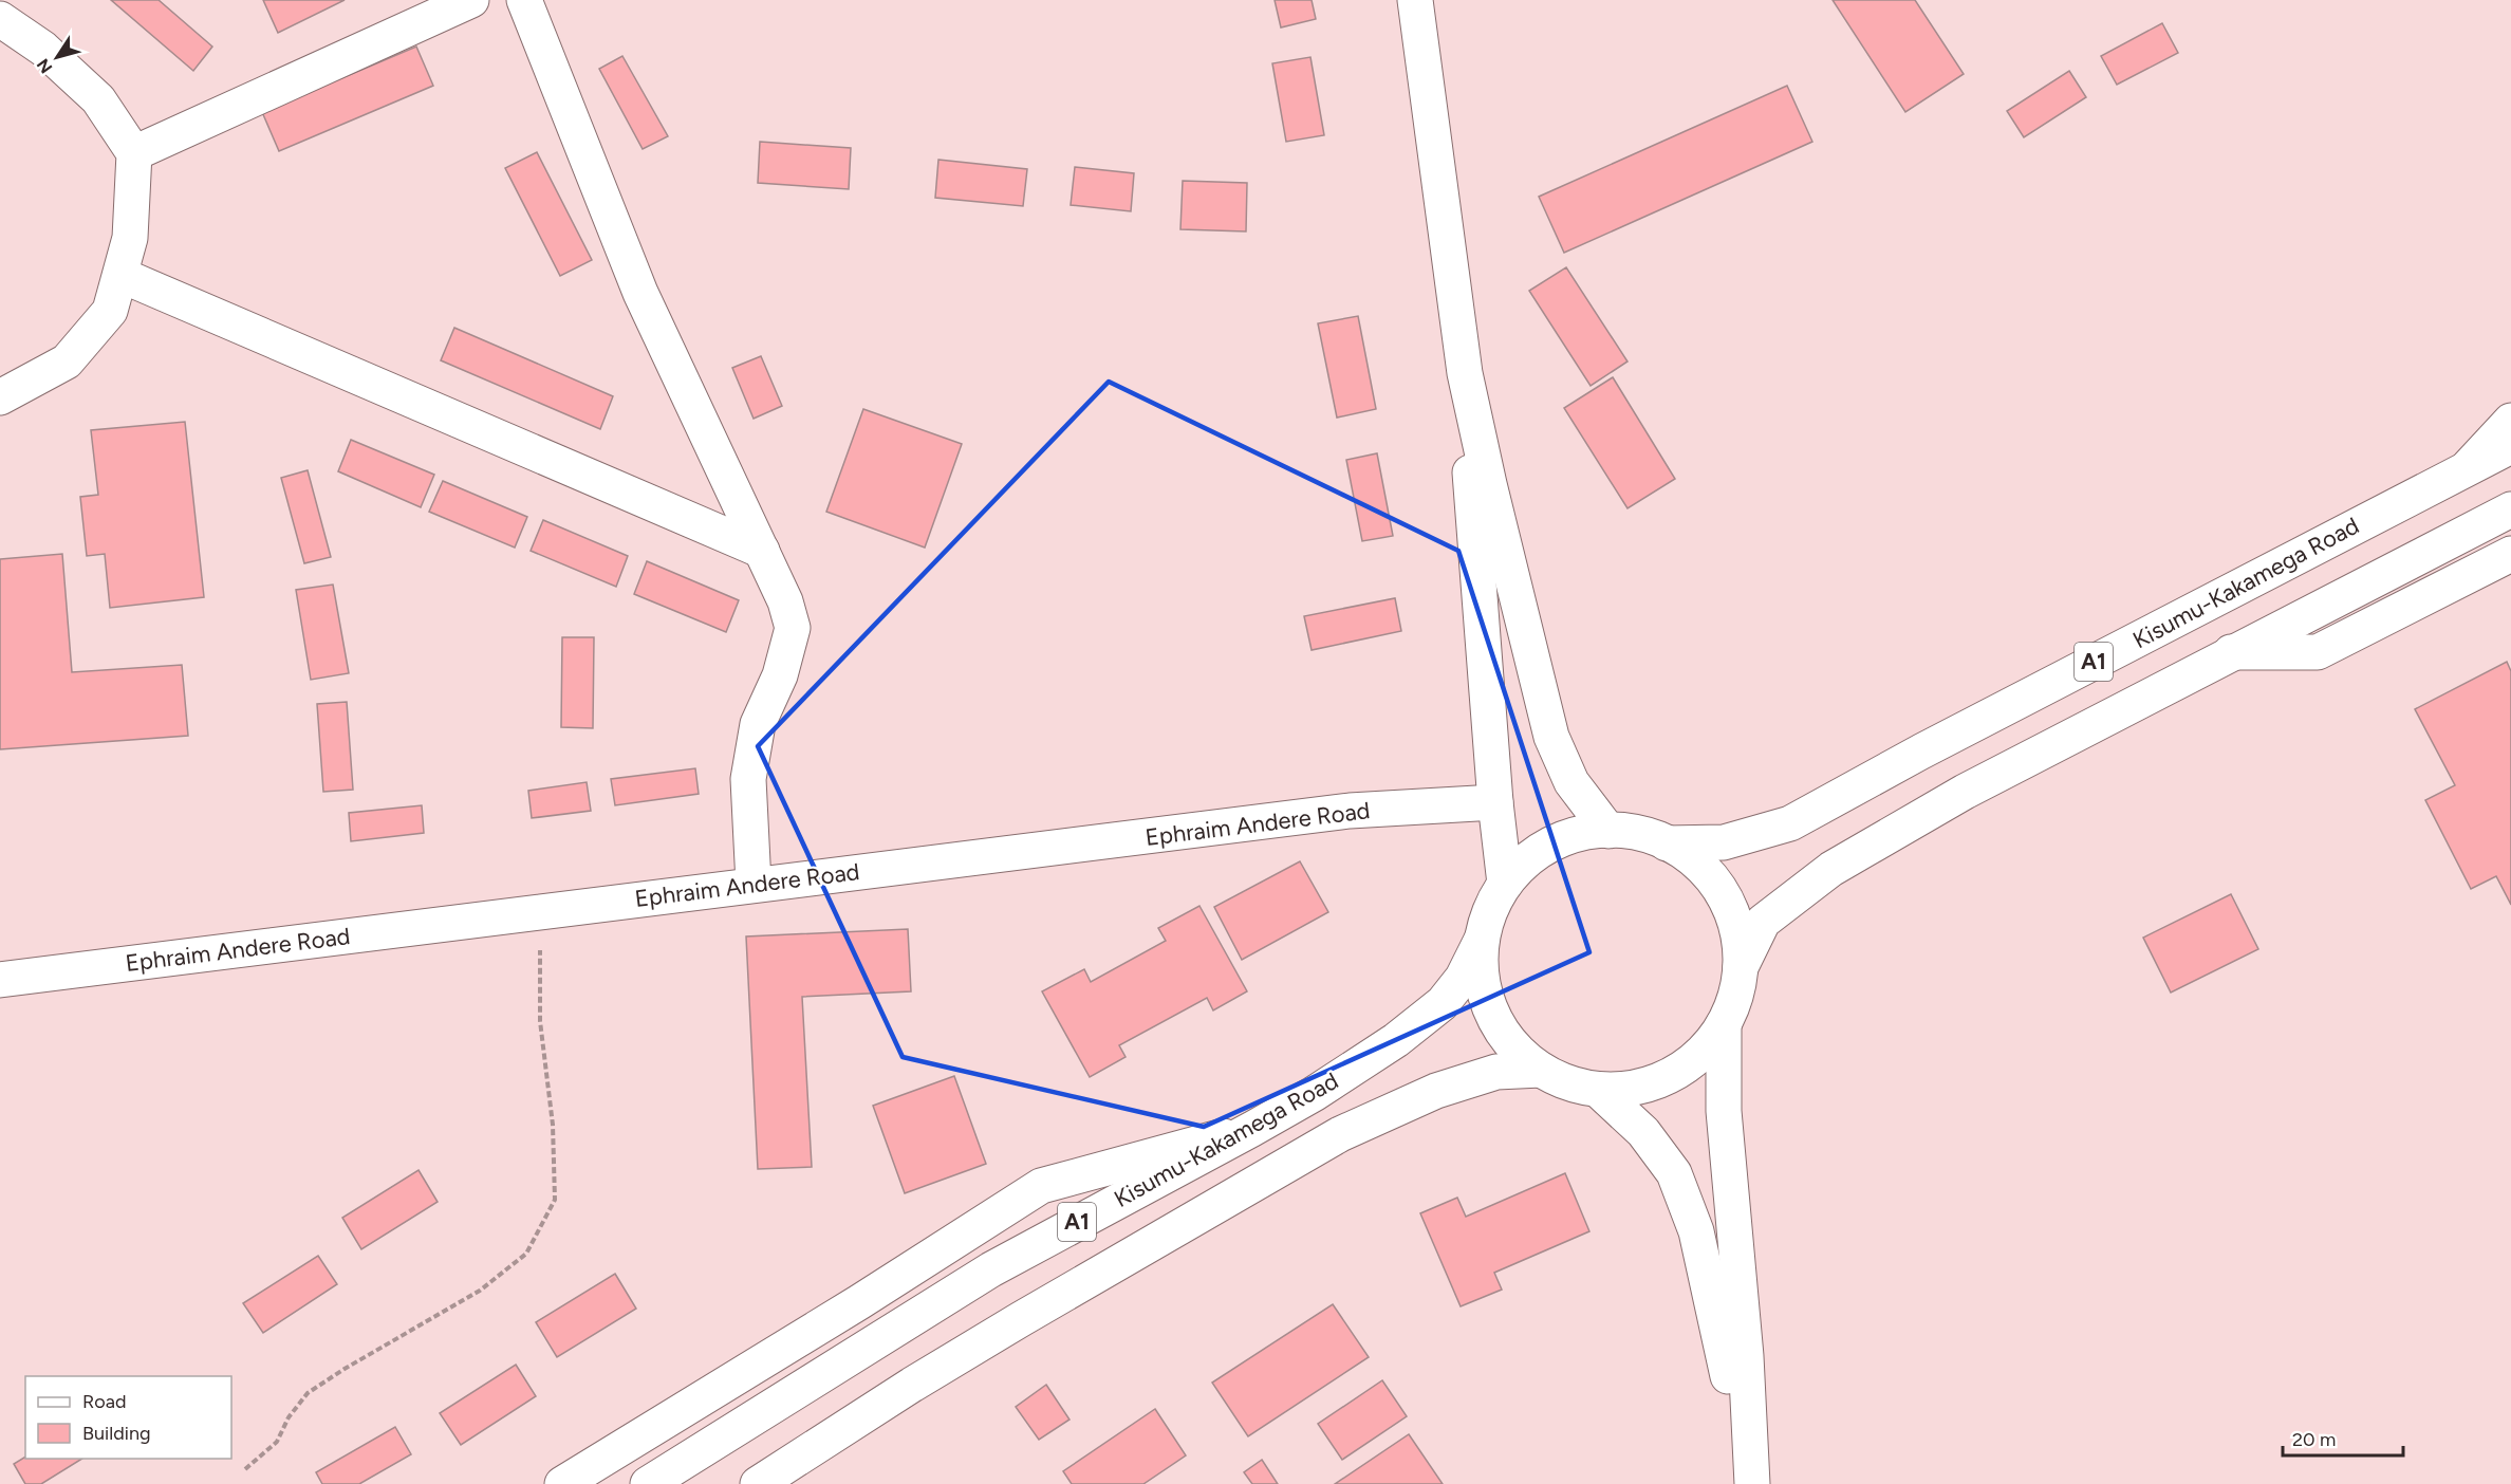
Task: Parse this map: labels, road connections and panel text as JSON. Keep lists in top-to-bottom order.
{
  "streets": {
    "main road": ["Kisumu-Kakamega Road", "A1", "Ephraim Andere Road"]
  },
  "legend": ["Road", "Building"],
  "scale_bar": "20 m",
  "north": "bottom left"
}
